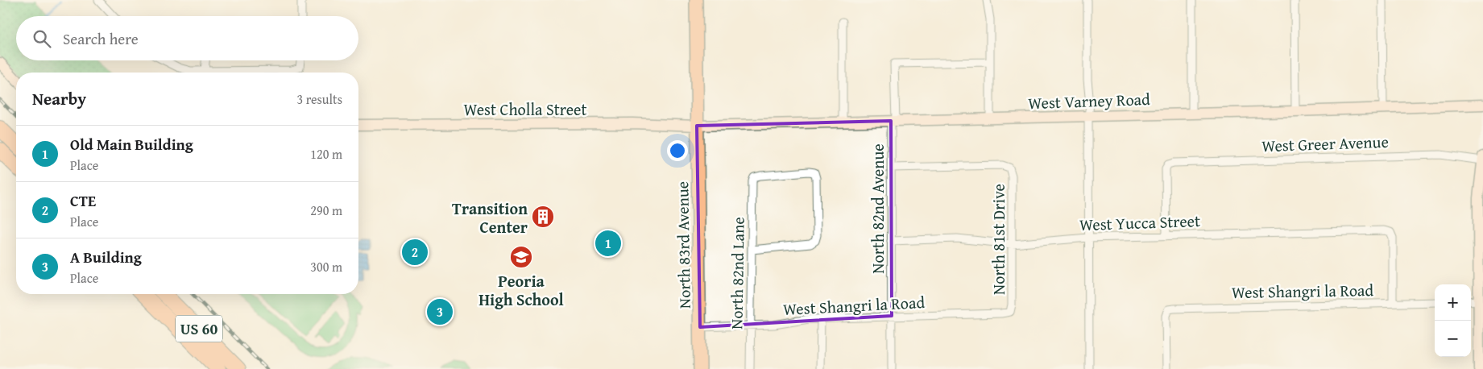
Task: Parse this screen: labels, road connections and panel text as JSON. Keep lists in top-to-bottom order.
{
  "streets": {
    "highway": ["US 60"],
    "main road": ["North 83rd Avenue"],
    "street": [
      "West Varney Road",
      "West Cholla Street",
      "West Greer Avenue",
      "North 82nd Avenue",
      "West Yucca Street",
      "North 81st Drive",
      "North 82nd Lane",
      "West Shangri la Road"
    ]
  },
  "crossings": [
    ["West Varney Road", "West Cholla Street"],
    ["West Varney Road", "North 82nd Avenue"],
    ["West Varney Road", "North 83rd Avenue"],
    ["West Cholla Street", "North 83rd Avenue"],
    ["West Greer Avenue", "West Yucca Street"],
    ["North 82nd Avenue", "West Yucca Street"],
    ["North 82nd Avenue", "North 81st Drive"],
    ["North 82nd Avenue", "West Shangri la Road"],
    ["West Yucca Street", "North 81st Drive"],
    ["West Yucca Street", "West Shangri la Road"],
    ["North 81st Drive", "West Shangri la Road"],
    ["North 83rd Avenue", "West Shangri la Road"],
    ["North 82nd Lane", "West Shangri la Road"]
  ],
  "places": {
    "building": ["Transition Center"],
    "school or university": ["Peoria High School"]
  },
  "page": {
    "search": "Search here",
    "heading": ["Nearby", "3 results"],
    "list": [
      {
        "mark": "1",
        "name": "Old Main Building",
        "note": "Place",
        "value": "120 m"
      },
      {
        "mark": "2",
        "name": "CTE",
        "note": "Place",
        "value": "290 m"
      },
      {
        "mark": "3",
        "name": "A Building",
        "note": "Place",
        "value": "300 m"
      }
    ],
    "pins": ["1", "2", "3"],
    "map_buttons": ["+", "−"]
  }
}
